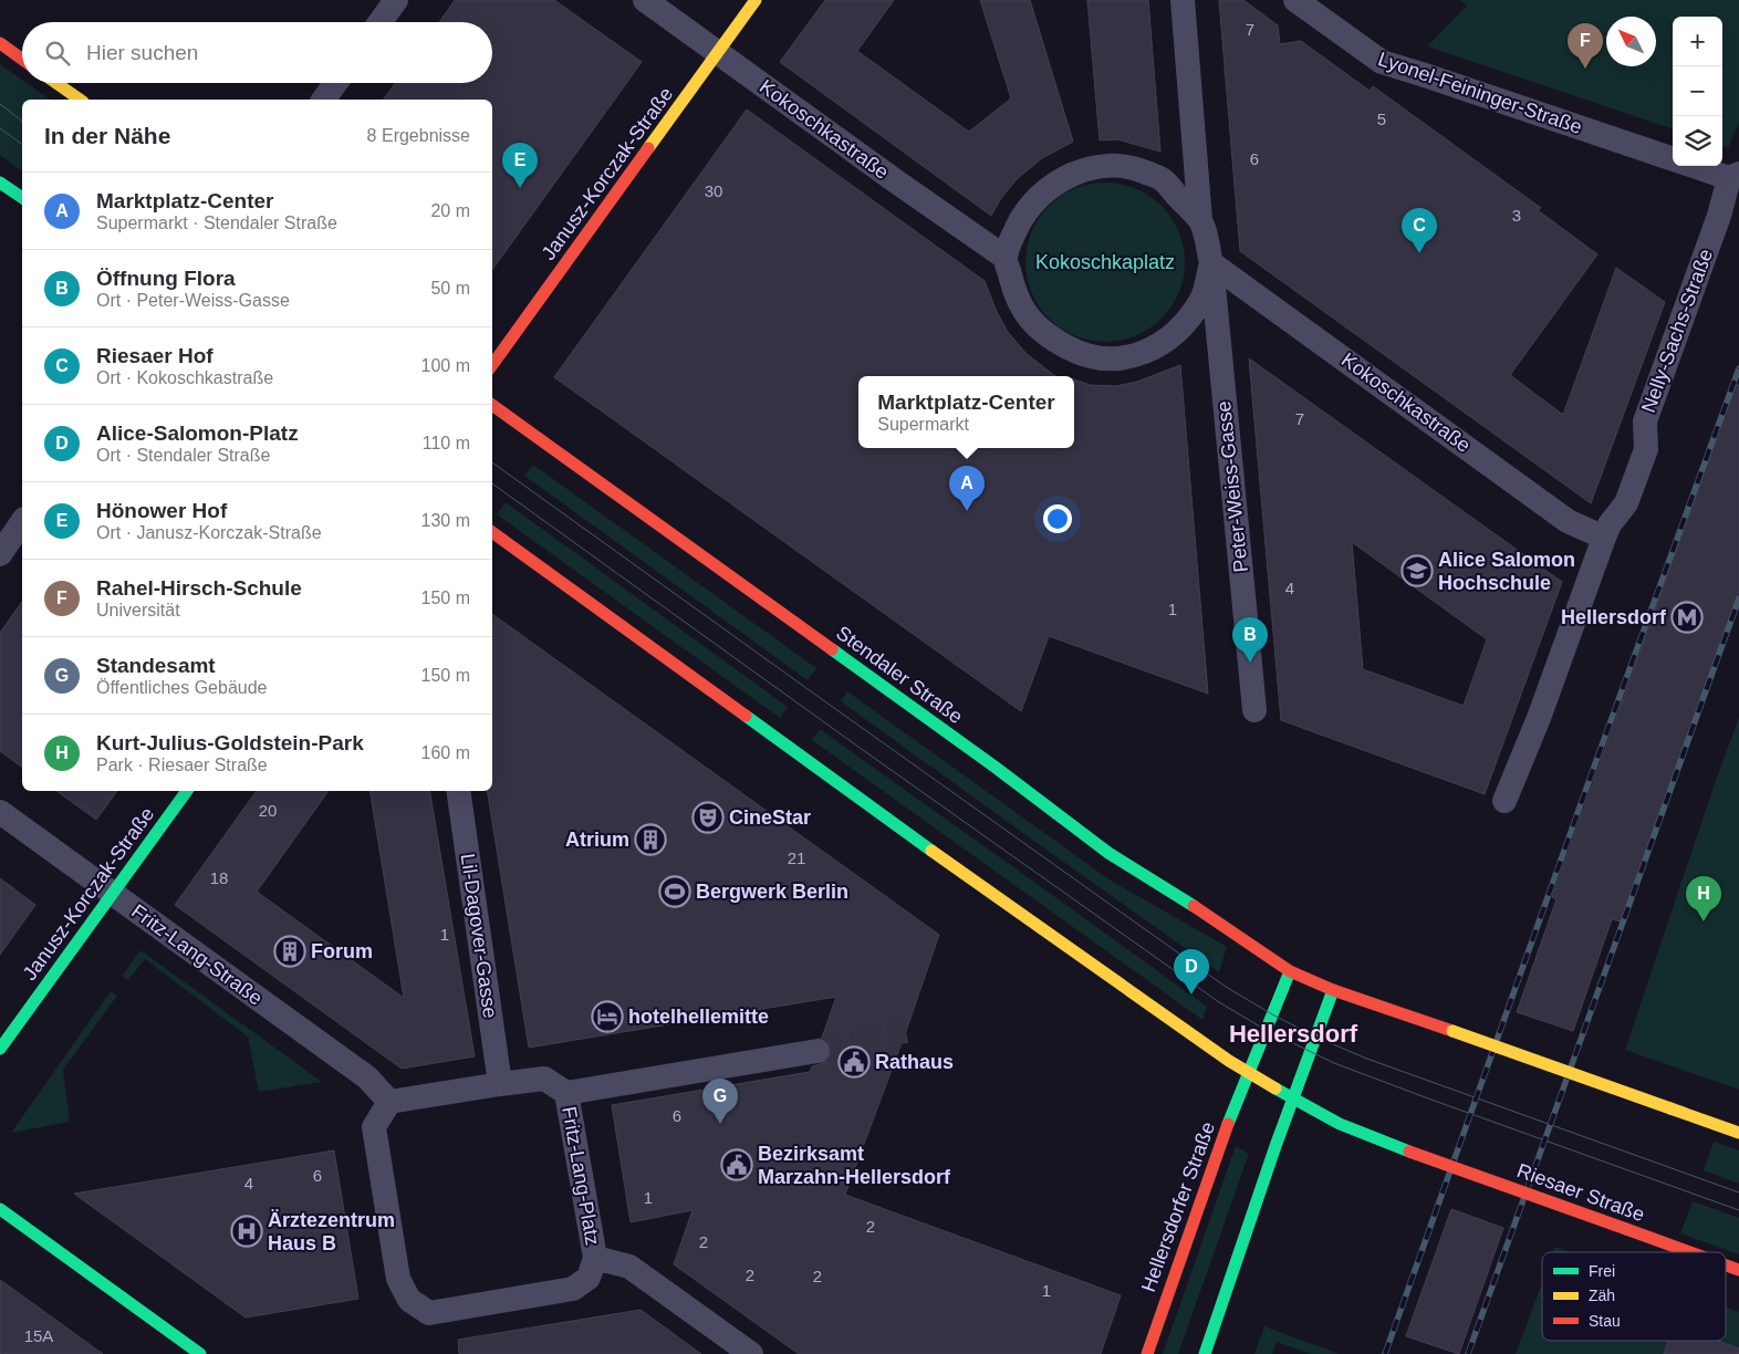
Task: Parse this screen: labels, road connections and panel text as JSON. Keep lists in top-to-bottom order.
{
  "streets": {
    "main road": [
      "Janusz-Korczak-Straße",
      "Stendaler Straße",
      "Riesaer Straße",
      "Hellersdorfer Straße"
    ],
    "street": [
      "Lyonel-Feininger-Straße",
      "Kokoschkastraße",
      "Nelly-Sachs-Straße",
      "Peter-Weiss-Gasse",
      "Lil-Dagover-Gasse",
      "Fritz-Lang-Straße",
      "Fritz-Lang-Platz"
    ]
  },
  "crossings": [
    ["Lyonel-Feininger-Straße", "Nelly-Sachs-Straße"],
    ["Kokoschkastraße", "Janusz-Korczak-Straße"],
    ["Kokoschkastraße", "Nelly-Sachs-Straße"],
    ["Kokoschkastraße", "Peter-Weiss-Gasse"],
    ["Janusz-Korczak-Straße", "Fritz-Lang-Straße"],
    ["Stendaler Straße", "Hellersdorfer Straße"],
    ["Lil-Dagover-Gasse", "Fritz-Lang-Platz"],
    ["Fritz-Lang-Straße", "Fritz-Lang-Platz"],
    ["Riesaer Straße", "Hellersdorfer Straße"]
  ],
  "districts": ["Hellersdorf"],
  "parks": ["Kokoschkaplatz"],
  "places": {
    "school or university": ["Alice Salomon Hochschule"],
    "metro station": ["Hellersdorf"],
    "theatre": ["CineStar"],
    "building": ["Atrium", "Forum"],
    "sports": ["Bergwerk Berlin"],
    "hotel": ["hotelhellemitte"],
    "public building": ["Rathaus", "Bezirksamt Marzahn-Hellersdorf"],
    "hospital": ["Ärztezentrum Haus B"]
  },
  "house_numbers": [
    "7",
    "5",
    "6",
    "30",
    "3",
    "7",
    "4",
    "1",
    "20",
    "21",
    "18",
    "1",
    "6",
    "6",
    "4",
    "1",
    "2",
    "2",
    "2",
    "2",
    "1",
    "15A"
  ],
  "legend": ["Frei", "Zäh", "Stau"],
  "north": "top left",
  "page": {
    "map_buttons": ["+", "−"],
    "search": "Hier suchen",
    "pins": [
      "F",
      "E",
      "C",
      "A",
      "B",
      "H",
      "D",
      "G"
    ],
    "heading": ["In der Nähe", "8 Ergebnisse"],
    "list": [
      {
        "mark": "A",
        "name": "Marktplatz-Center",
        "note": "Supermarkt · Stendaler Straße",
        "value": "20 m"
      },
      {
        "mark": "B",
        "name": "Öffnung Flora",
        "note": "Ort · Peter-Weiss-Gasse",
        "value": "50 m"
      },
      {
        "mark": "C",
        "name": "Riesaer Hof",
        "note": "Ort · Kokoschkastraße",
        "value": "100 m"
      },
      {
        "mark": "D",
        "name": "Alice-Salomon-Platz",
        "note": "Ort · Stendaler Straße",
        "value": "110 m"
      },
      {
        "mark": "E",
        "name": "Hönower Hof",
        "note": "Ort · Janusz-Korczak-Straße",
        "value": "130 m"
      },
      {
        "mark": "F",
        "name": "Rahel-Hirsch-Schule",
        "note": "Universität",
        "value": "150 m"
      },
      {
        "mark": "G",
        "name": "Standesamt",
        "note": "Öffentliches Gebäude",
        "value": "150 m"
      },
      {
        "mark": "H",
        "name": "Kurt-Julius-Goldstein-Park",
        "note": "Park · Riesaer Straße",
        "value": "160 m"
      }
    ],
    "popup": ["Marktplatz-Center", "Supermarkt"]
  }
}
